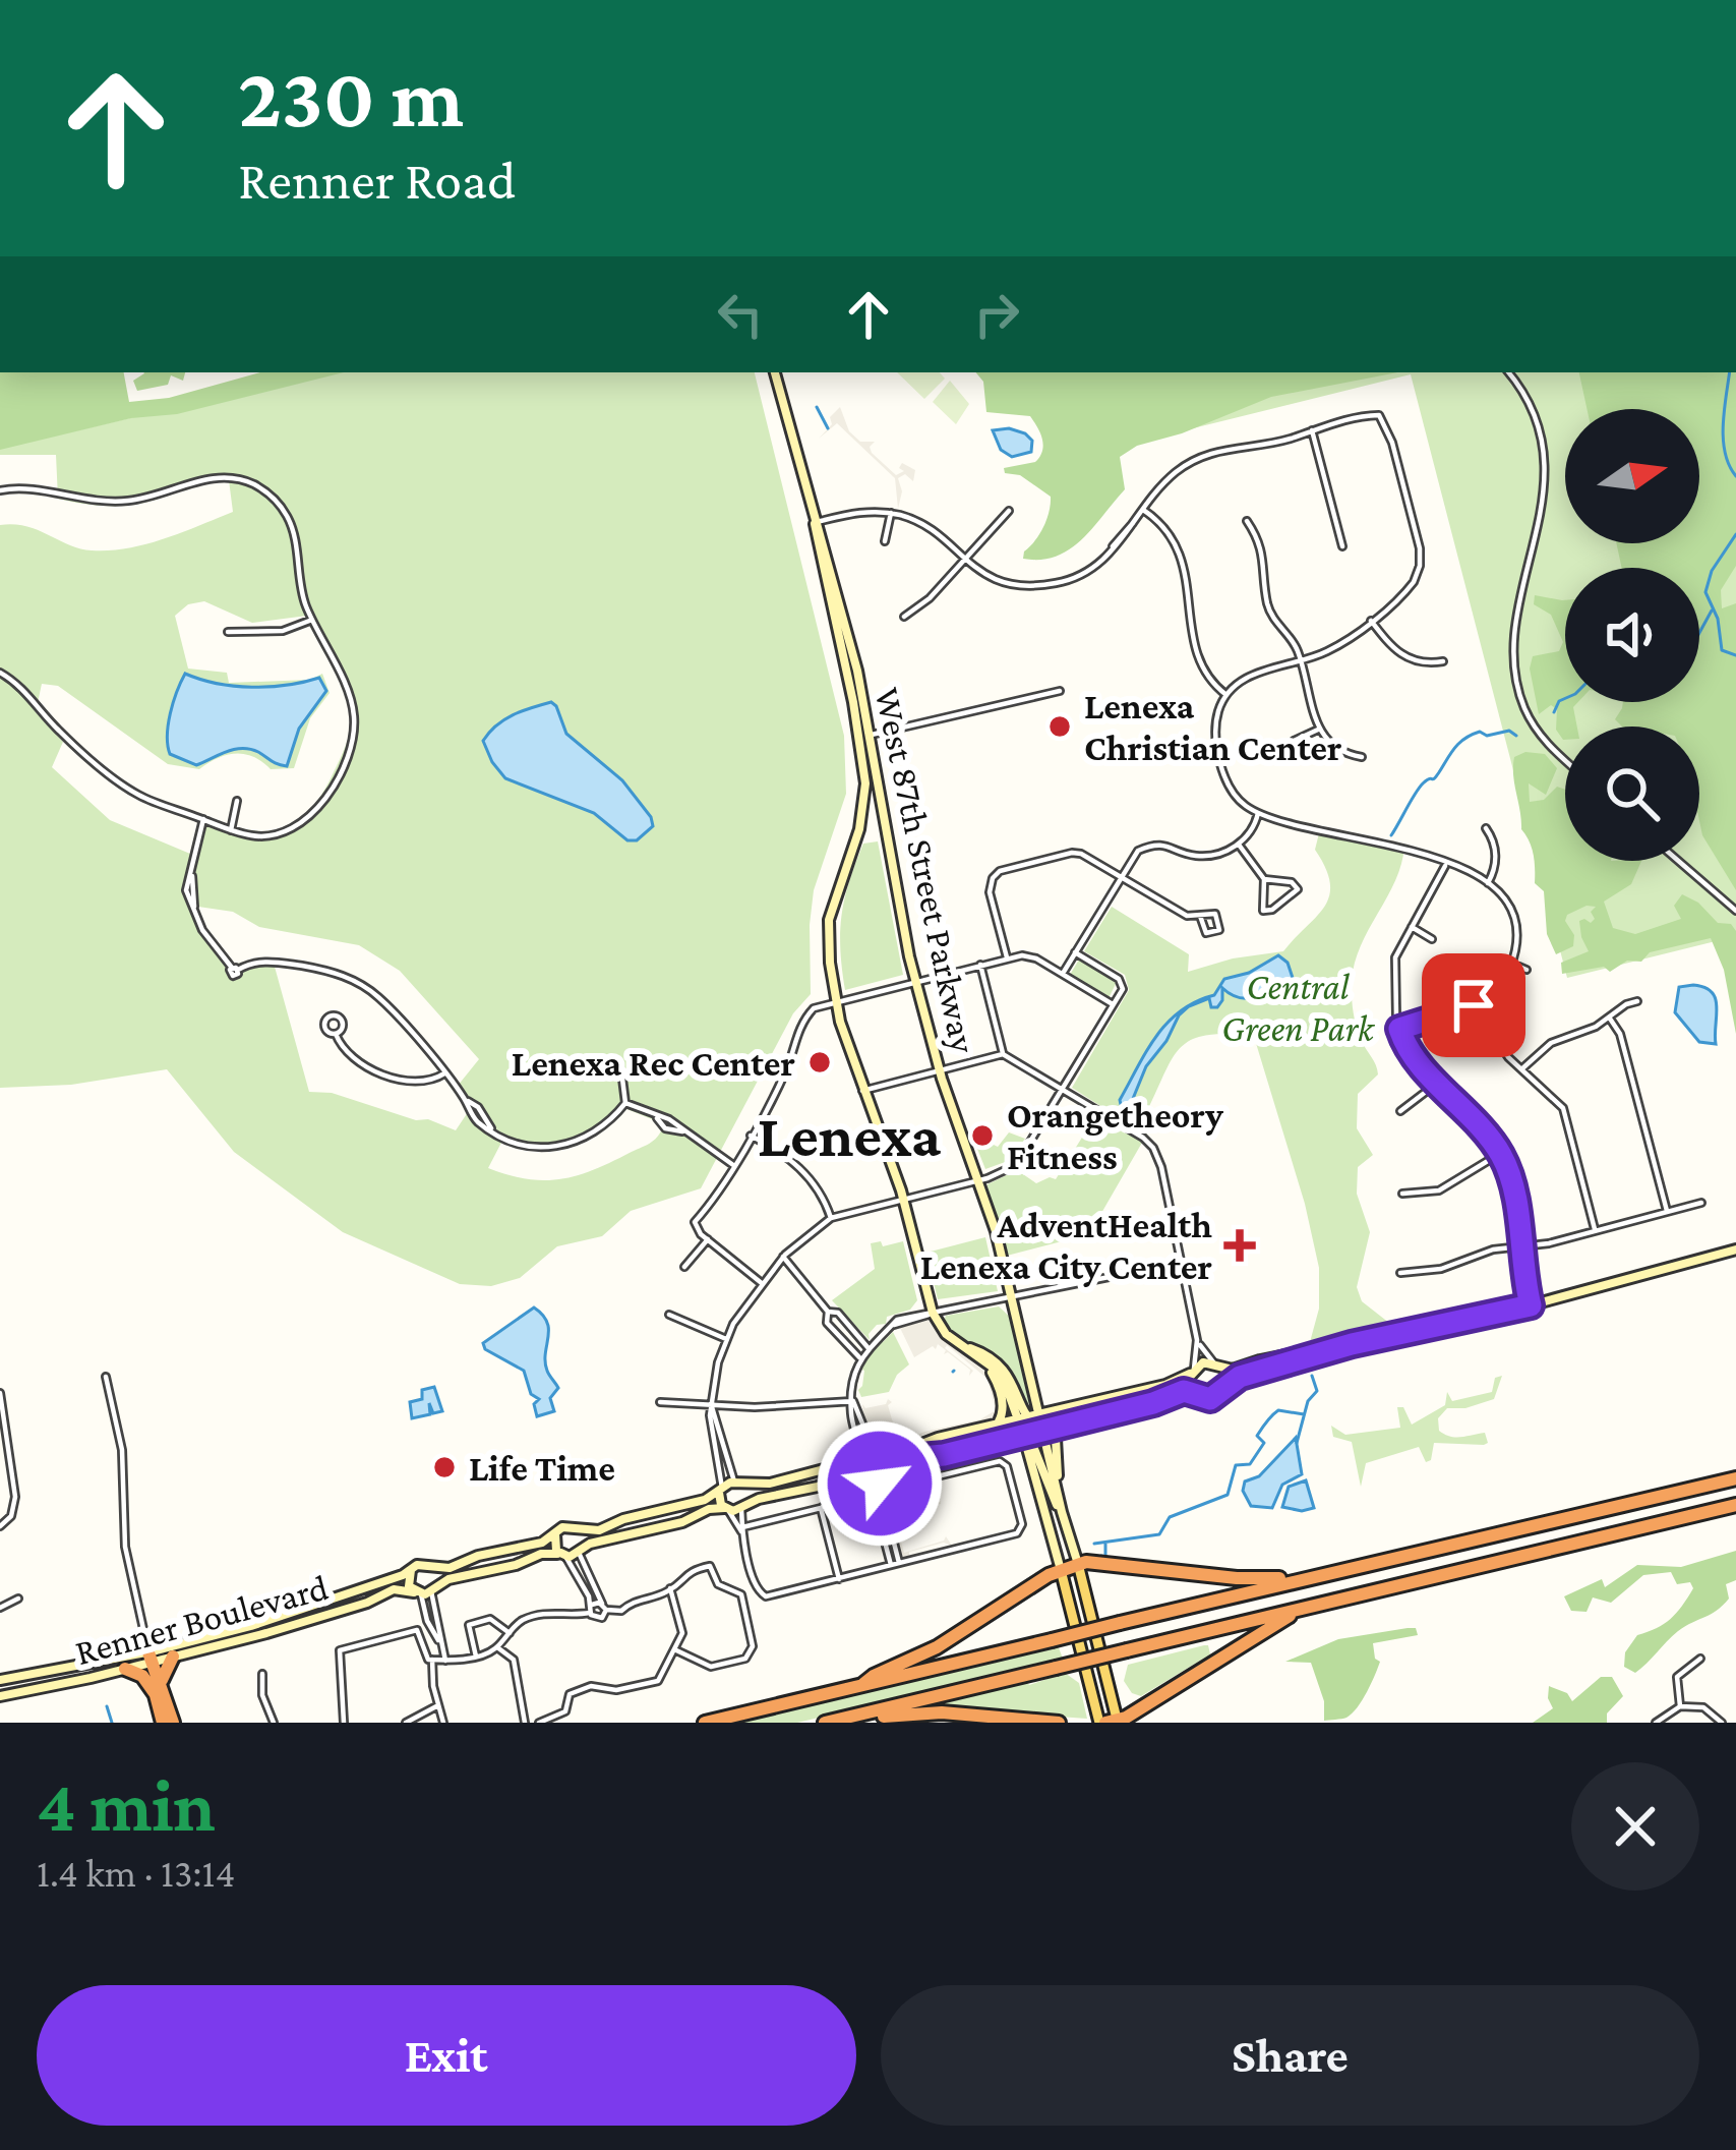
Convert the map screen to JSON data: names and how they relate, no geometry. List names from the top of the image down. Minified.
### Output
{"streets":{"main road":["West 87th Street Parkway","Renner Boulevard"]},"districts":["Lenexa"],"parks":["Central Green Park"],"places":{"other":["Lenexa Christian Center","Lenexa Rec Center","Orangetheory Fitness","Life Time"],"health":["AdventHealth Lenexa City Center"]},"north":"right","page":{"turn":["230 m","Renner Road"],"heading":["4 min","1.4 km · 13:14"],"buttons":["Exit","Share"]}}
